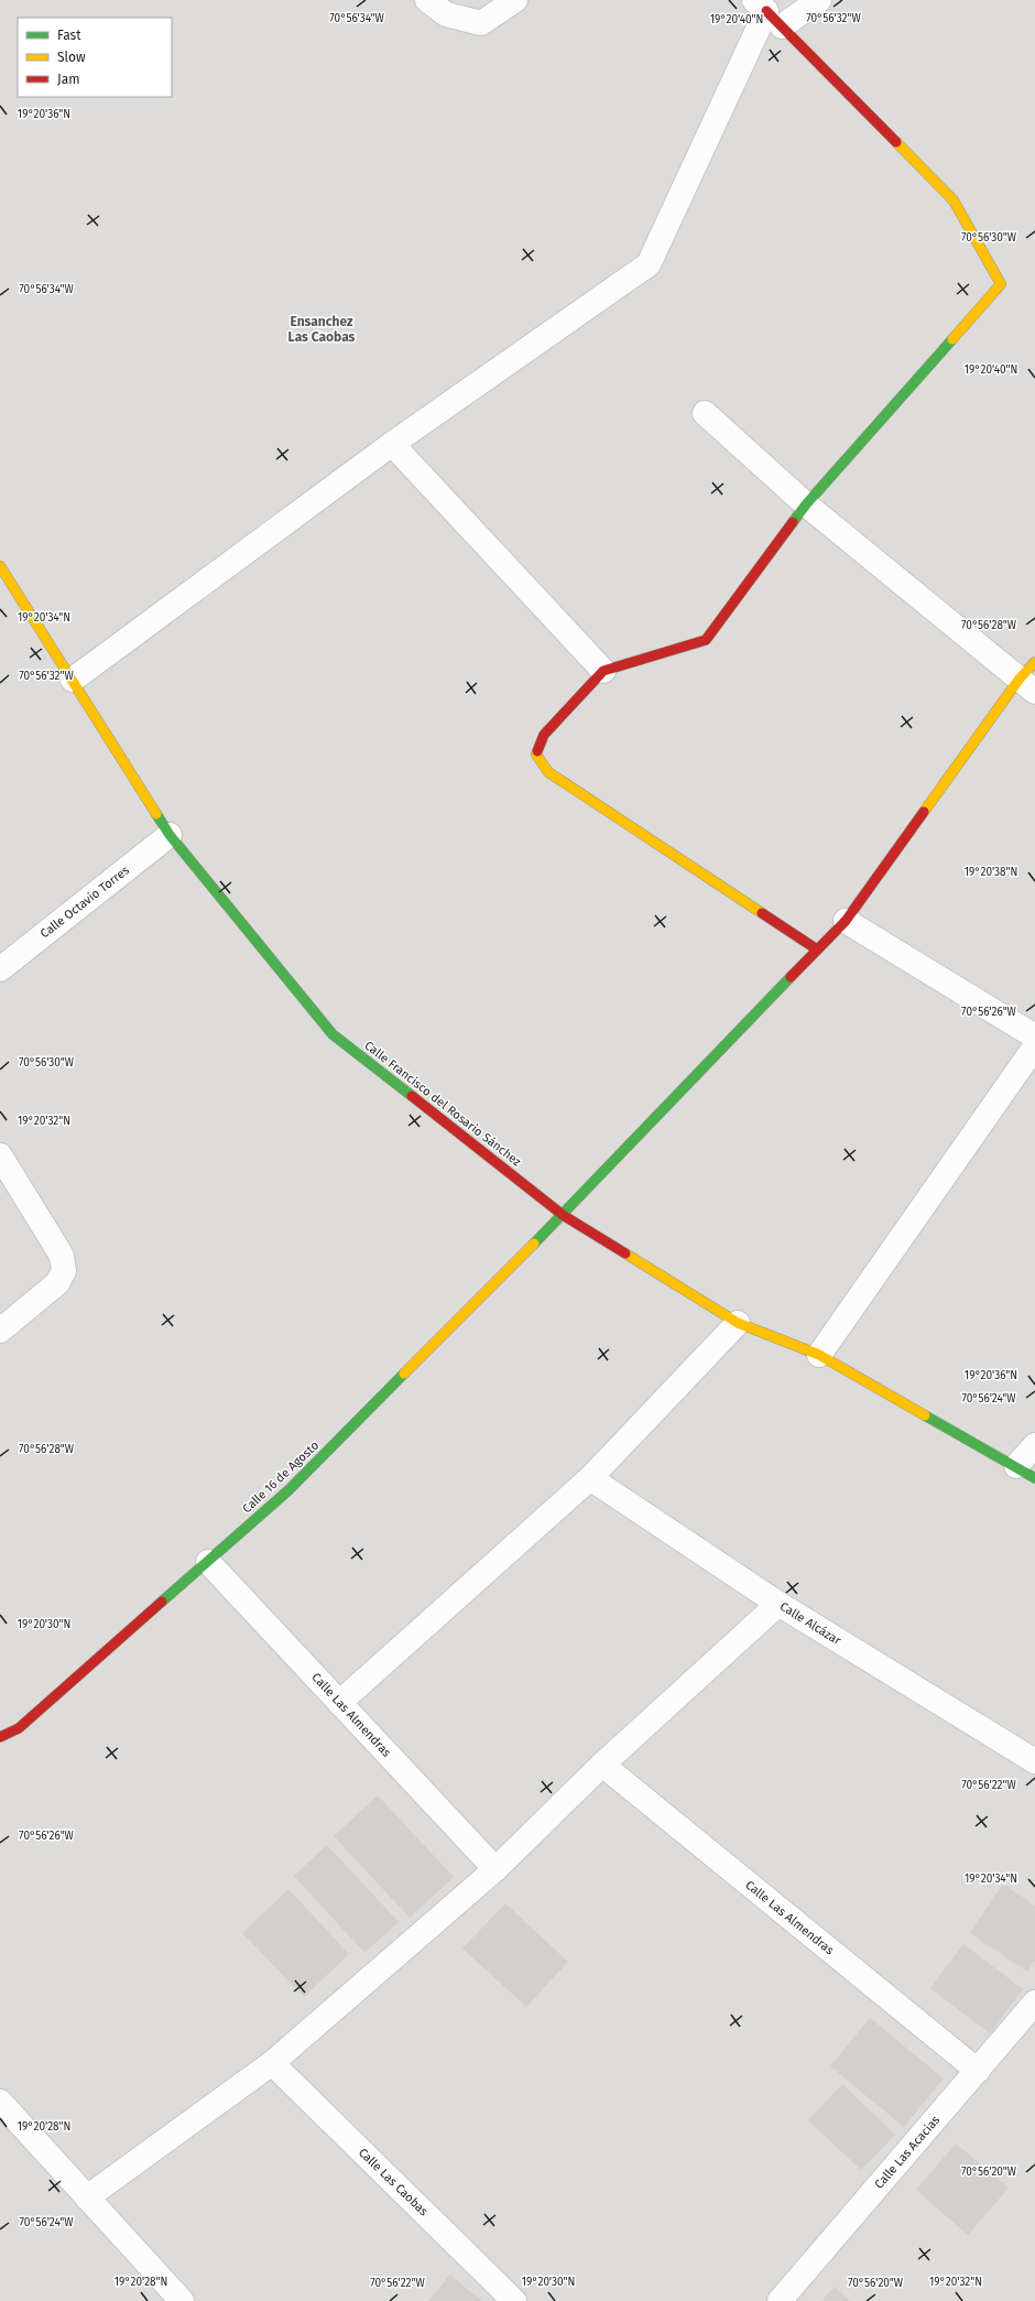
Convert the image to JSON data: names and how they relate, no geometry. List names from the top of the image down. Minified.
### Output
{"streets":{"street":["Calle Octavio Torres","Calle Francisco del Rosario Sánchez","Calle 16 de Agosto","Calle Alcázar","Calle Las Almendras","Calle Las Acacias","Calle Las Caobas"]},"crossings":[["Calle Octavio Torres","Calle Francisco del Rosario Sánchez"],["Calle Francisco del Rosario Sánchez","Calle 16 de Agosto"],["Calle 16 de Agosto","Calle Las Almendras"],["Calle Las Almendras","Calle Las Acacias"]],"districts":["Ensanchez Las Caobas"],"legend":["Fast","Slow","Jam"],"coordinates":["70°56'34\"W","70°56'32\"W","19°20'40\"N","19°20'36\"N","70°56'30\"W","19°20'34\"N","70°56'28\"W","19°20'38\"N","70°56'26\"W","19°20'32\"N","70°56'24\"W","19°20'30\"N","70°56'22\"W","19°20'28\"N","70°56'20\"W"]}
